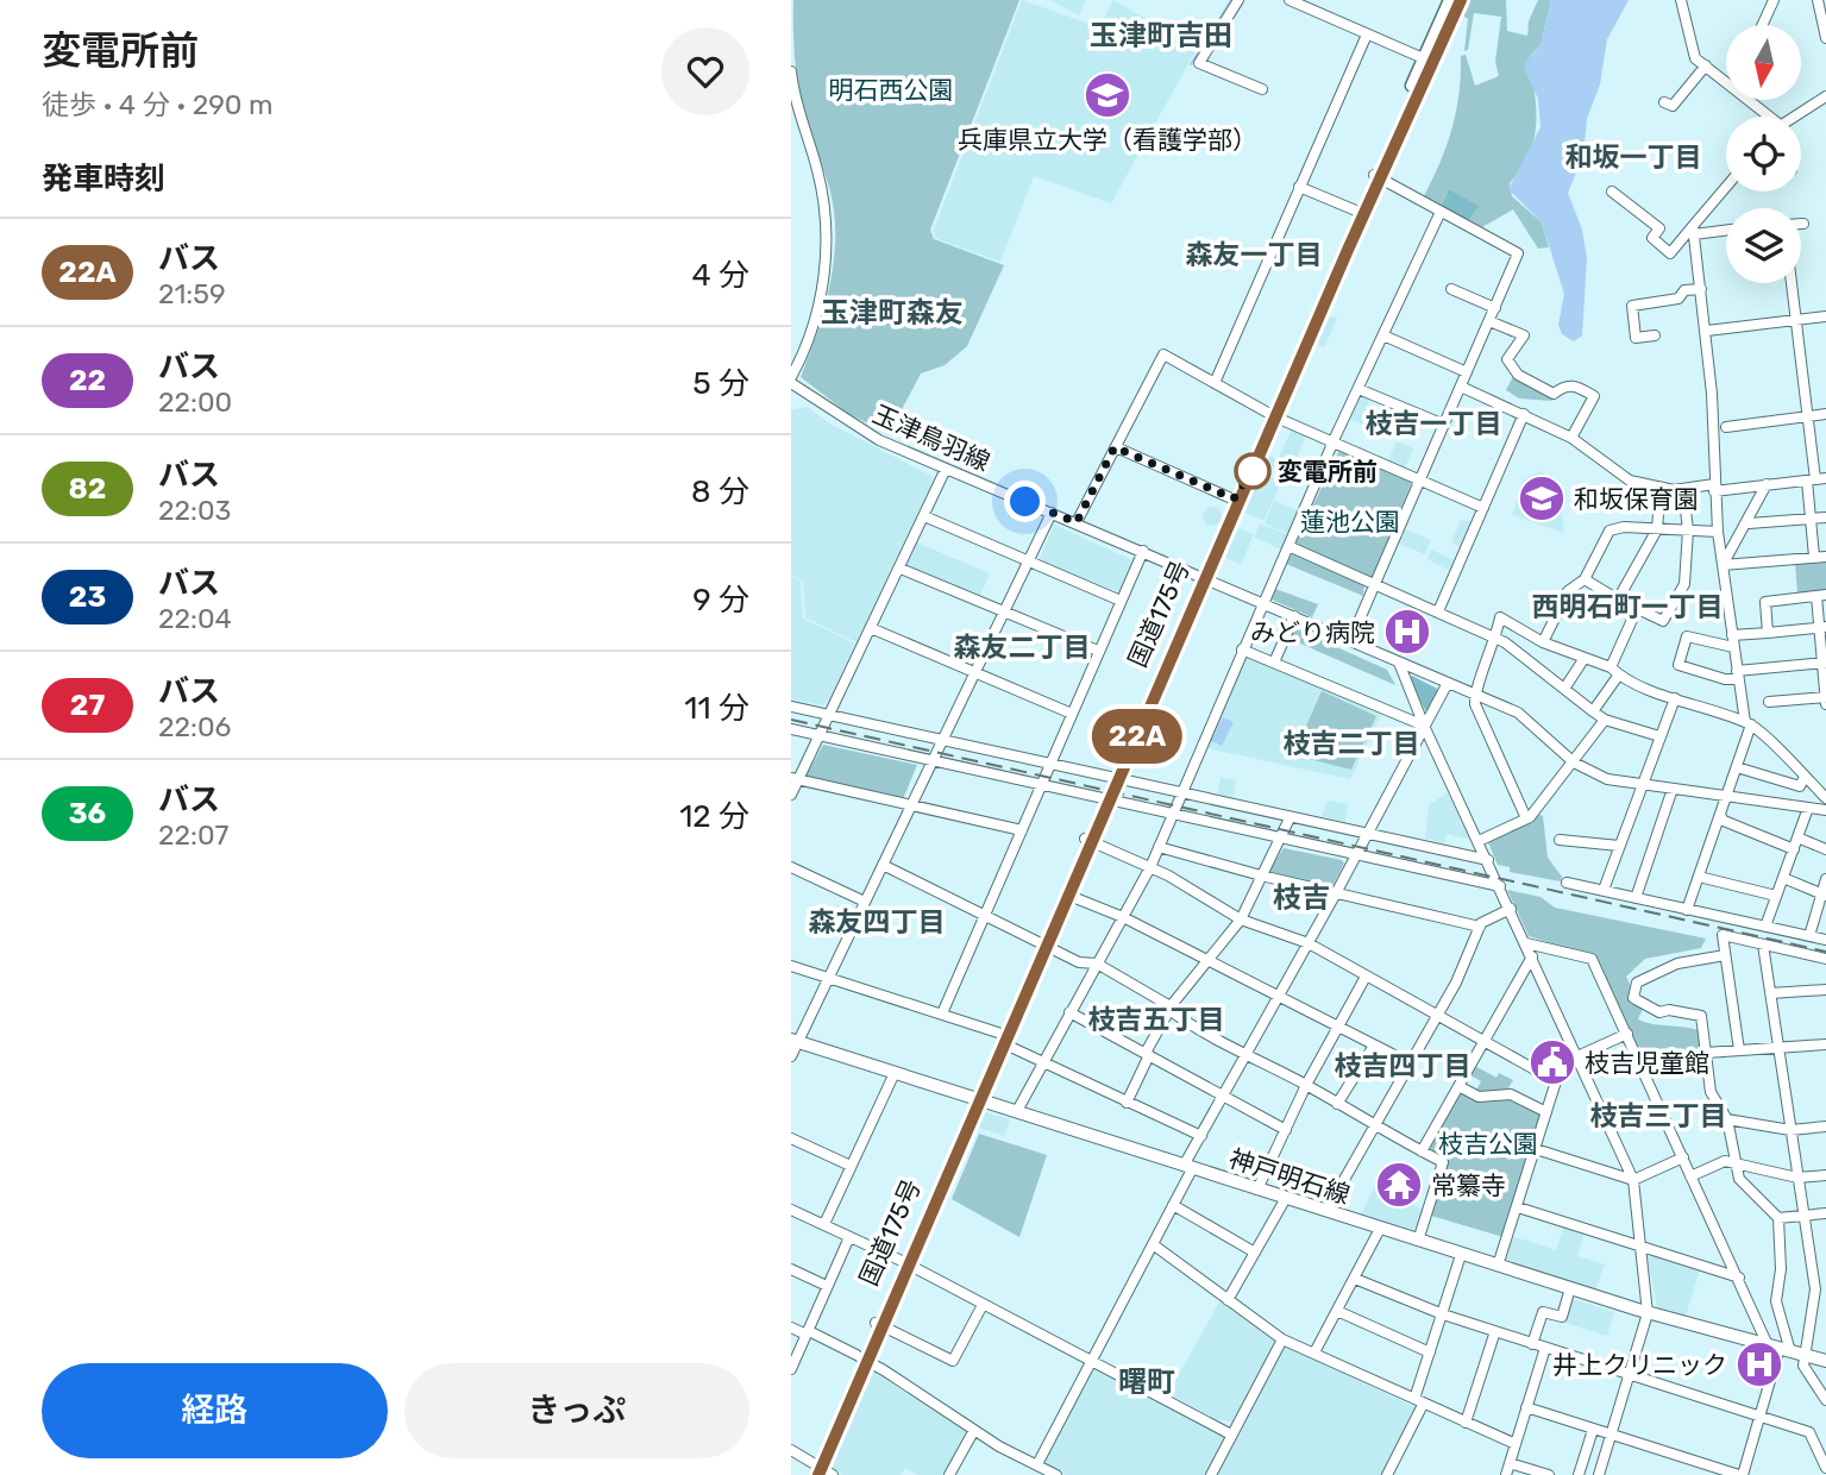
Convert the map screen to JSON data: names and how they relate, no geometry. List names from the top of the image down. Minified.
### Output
{"streets":{"highway":["国道175号"],"main road":["神戸明石線"],"street":["玉津鳥羽線"]},"crossings":[["玉津鳥羽線","国道175号"],["国道175号","神戸明石線"]],"districts":["玉津町吉田","和坂一丁目","森友一丁目","玉津町森友","枝吉一丁目","西明石町一丁目","森友二丁目","枝吉二丁目","枝吉","森友四丁目","枝吉五丁目","枝吉四丁目","枝吉三丁目","曙町"],"parks":["明石西公園","蓮池公園","枝吉公園"],"places":{"school or university":["兵庫県立大学（看護学部）","和坂保育園"],"other":["変電所前"],"hospital":["みどり病院","井上クリニック"],"public building":["枝吉児童館"],"temple":["常纂寺"]},"lines":["bus line 22A"],"north":"bottom","page":{"heading":[["変電所前","徒歩 · 4 分 · 290 m"],"発車時刻"],"on_map":"22A","list":[{"mark":"22A","name":"バス","note":"21:59","value":"4 分"},{"mark":"22","name":"バス","note":"22:00","value":"5 分"},{"mark":"82","name":"バス","note":"22:03","value":"8 分"},{"mark":"23","name":"バス","note":"22:04","value":"9 分"},{"mark":"27","name":"バス","note":"22:06","value":"11 分"},{"mark":"36","name":"バス","note":"22:07","value":"12 分"}],"buttons":["経路","きっぷ"]}}
